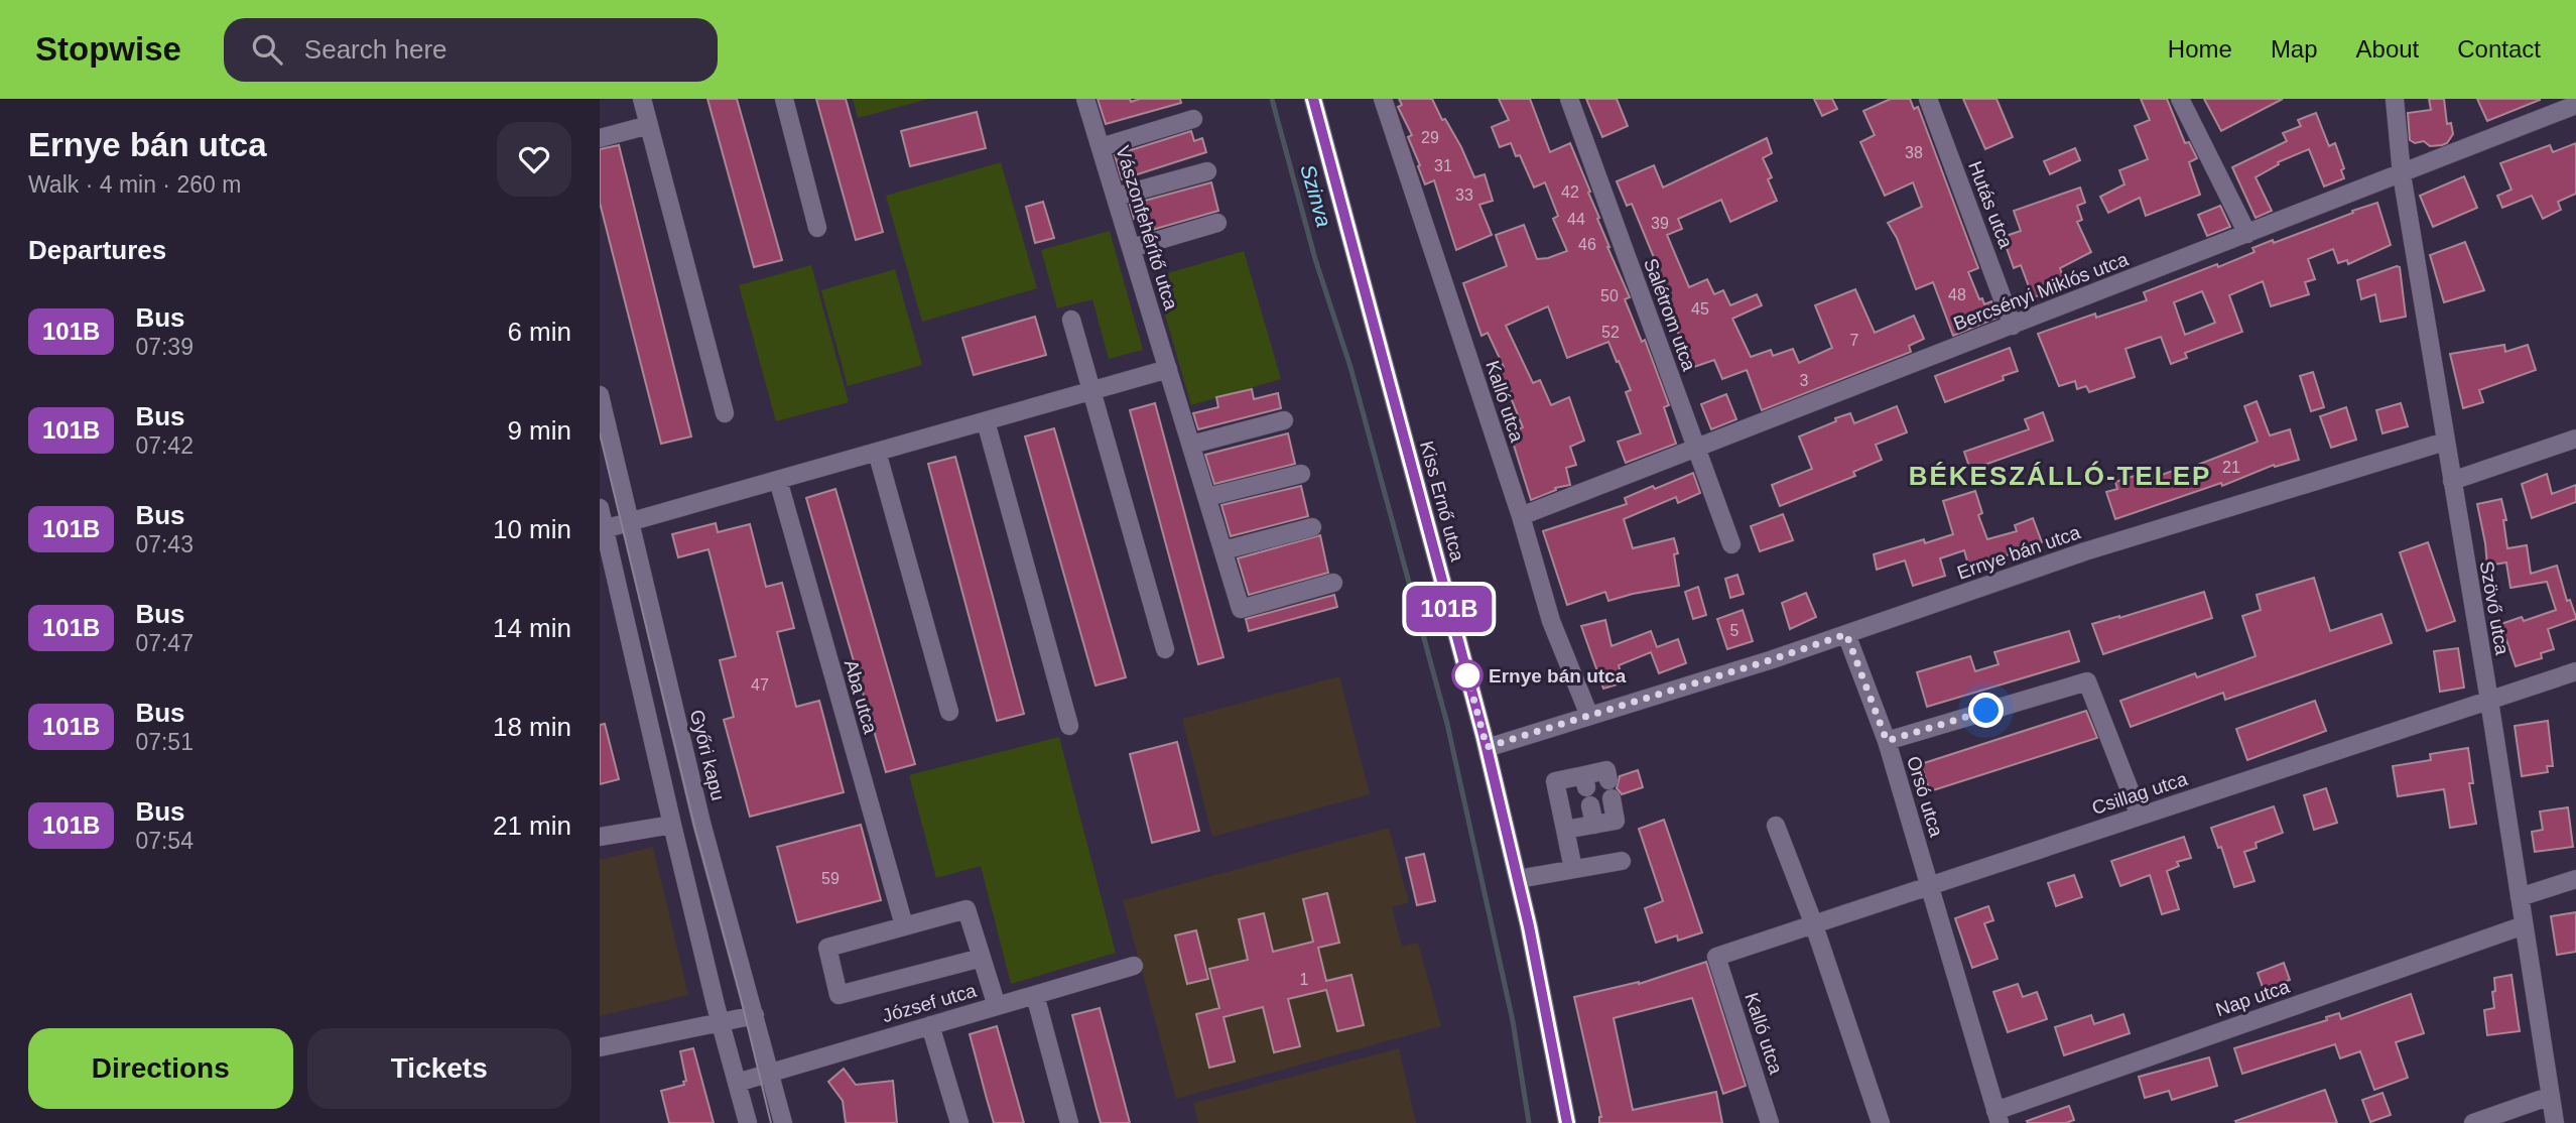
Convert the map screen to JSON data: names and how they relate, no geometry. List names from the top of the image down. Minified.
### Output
{"streets":{"street":["Hutás utca","Vászonfehérítő utca","Bercsényi Miklós utca","Salétrom utca","Kalló utca","Kiss Ernő utca","Ernye bán utca","Szövő utca","Aba utca","Győri kapu","Csillag utca","Orsó utca","Nap utca","József utca"]},"crossings":[["Hutás utca","Bercsényi Miklós utca"],["Bercsényi Miklós utca","Salétrom utca"],["Bercsényi Miklós utca","Kalló utca"],["Bercsényi Miklós utca","Szövő utca"],["Kalló utca","Ernye bán utca"],["Kalló utca","Csillag utca"],["Kiss Ernő utca","Ernye bán utca"],["Ernye bán utca","Szövő utca"],["Szövő utca","Csillag utca"],["Szövő utca","Nap utca"],["Győri kapu","József utca"],["Csillag utca","Orsó utca"],["Orsó utca","Nap utca"]],"districts":["BÉKESZÁLLÓ-TELEP"],"water":["Szinva"],"places":["Ernye bán utca"],"lines":["bus line 101B"],"house_numbers":["29","38","31","42","33","44","39","46","48","50","45","52","7","3","21","5","47","59","1"],"page":{"header":"Stopwise","search":"Search here","nav":["Home","Map","About","Contact"],"heading":[["Ernye bán utca","Walk · 4 min · 260 m"],"Departures"],"on_map":"101B","list":[{"mark":"101B","name":"Bus","note":"07:39","value":"6 min"},{"mark":"101B","name":"Bus","note":"07:42","value":"9 min"},{"mark":"101B","name":"Bus","note":"07:43","value":"10 min"},{"mark":"101B","name":"Bus","note":"07:47","value":"14 min"},{"mark":"101B","name":"Bus","note":"07:51","value":"18 min"},{"mark":"101B","name":"Bus","note":"07:54","value":"21 min"}],"buttons":["Directions","Tickets"]}}
